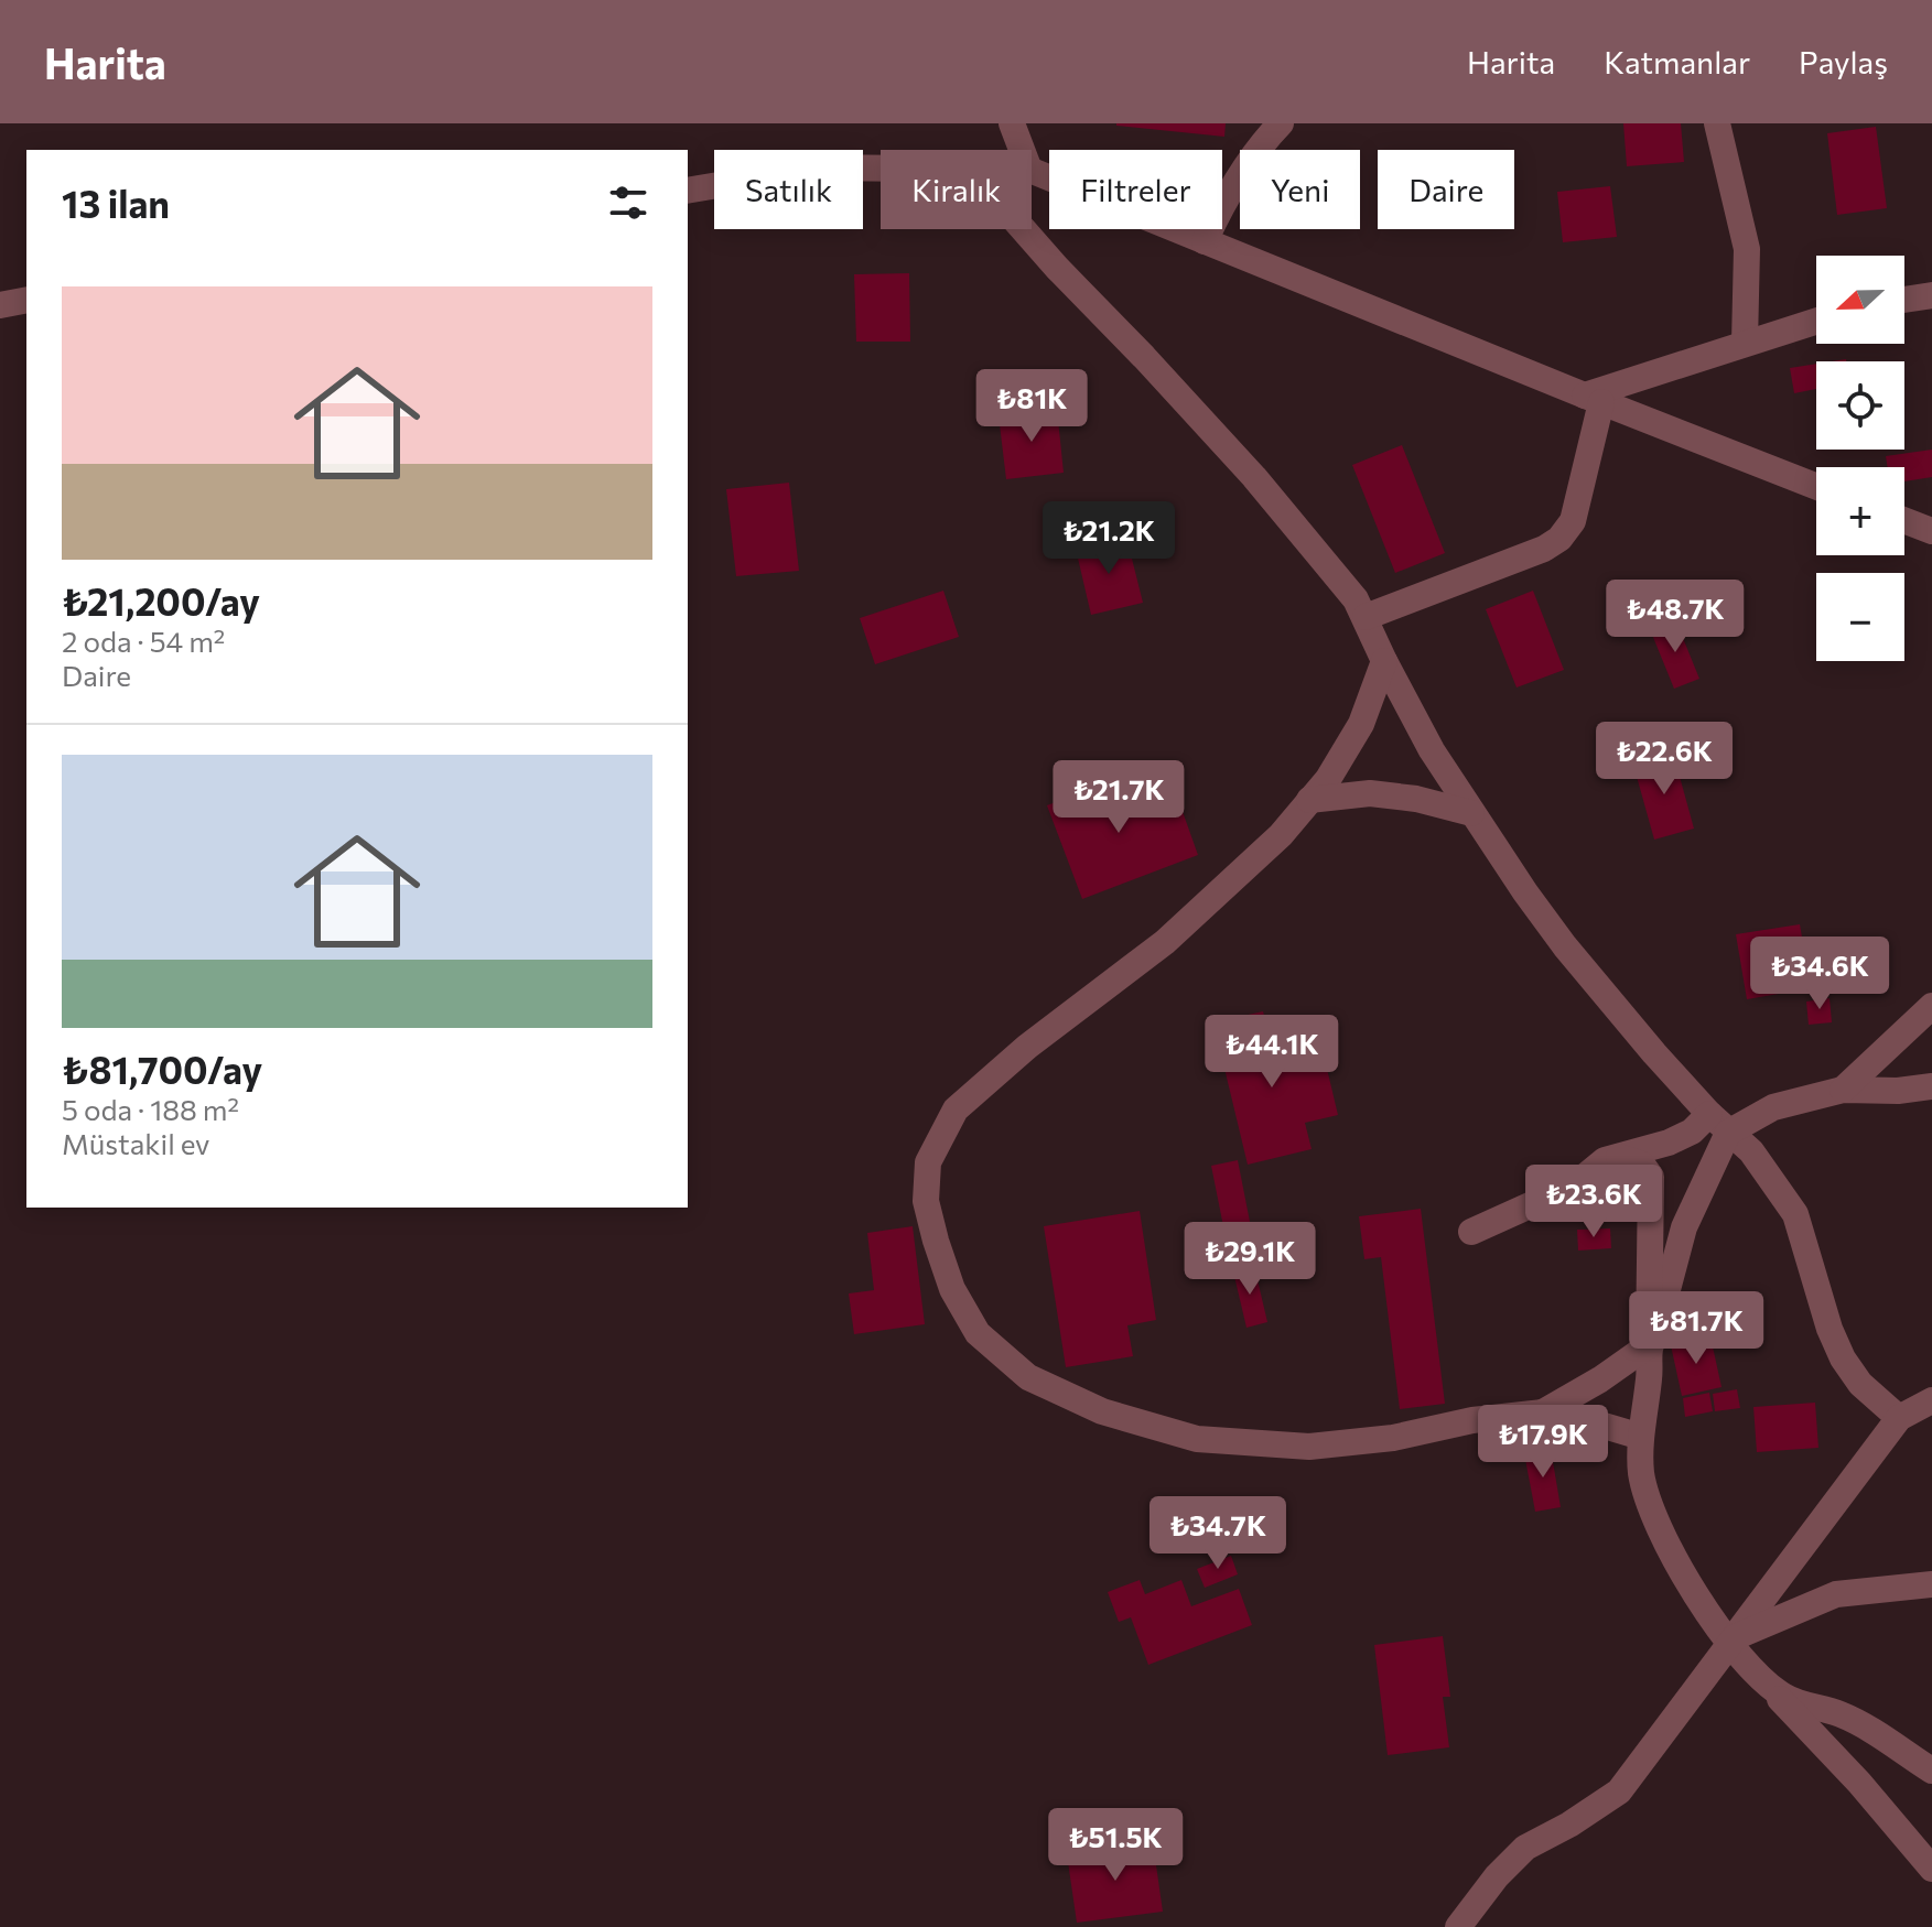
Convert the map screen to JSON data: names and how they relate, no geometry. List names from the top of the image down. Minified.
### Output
{"north":"left","page":{"header":"Harita","nav":["Harita","Katmanlar","Paylaş"],"chip":["Satılık","Kiralık","Filtreler","Yeni","Daire"],"heading":"13 ilan","map_buttons":["+","−"],"list":[{"name":"₺21,200/ay","note":"2 oda · 54 m² · Daire"},{"name":"₺81,700/ay","note":"5 oda · 188 m² · Müstakil ev"}],"price":["₺81K","₺21.2K","₺48.7K","₺22.6K","₺21.7K","₺34.6K","₺44.1K","₺23.6K","₺29.1K","₺81.7K","₺17.9K","₺34.7K","₺51.5K"]}}
